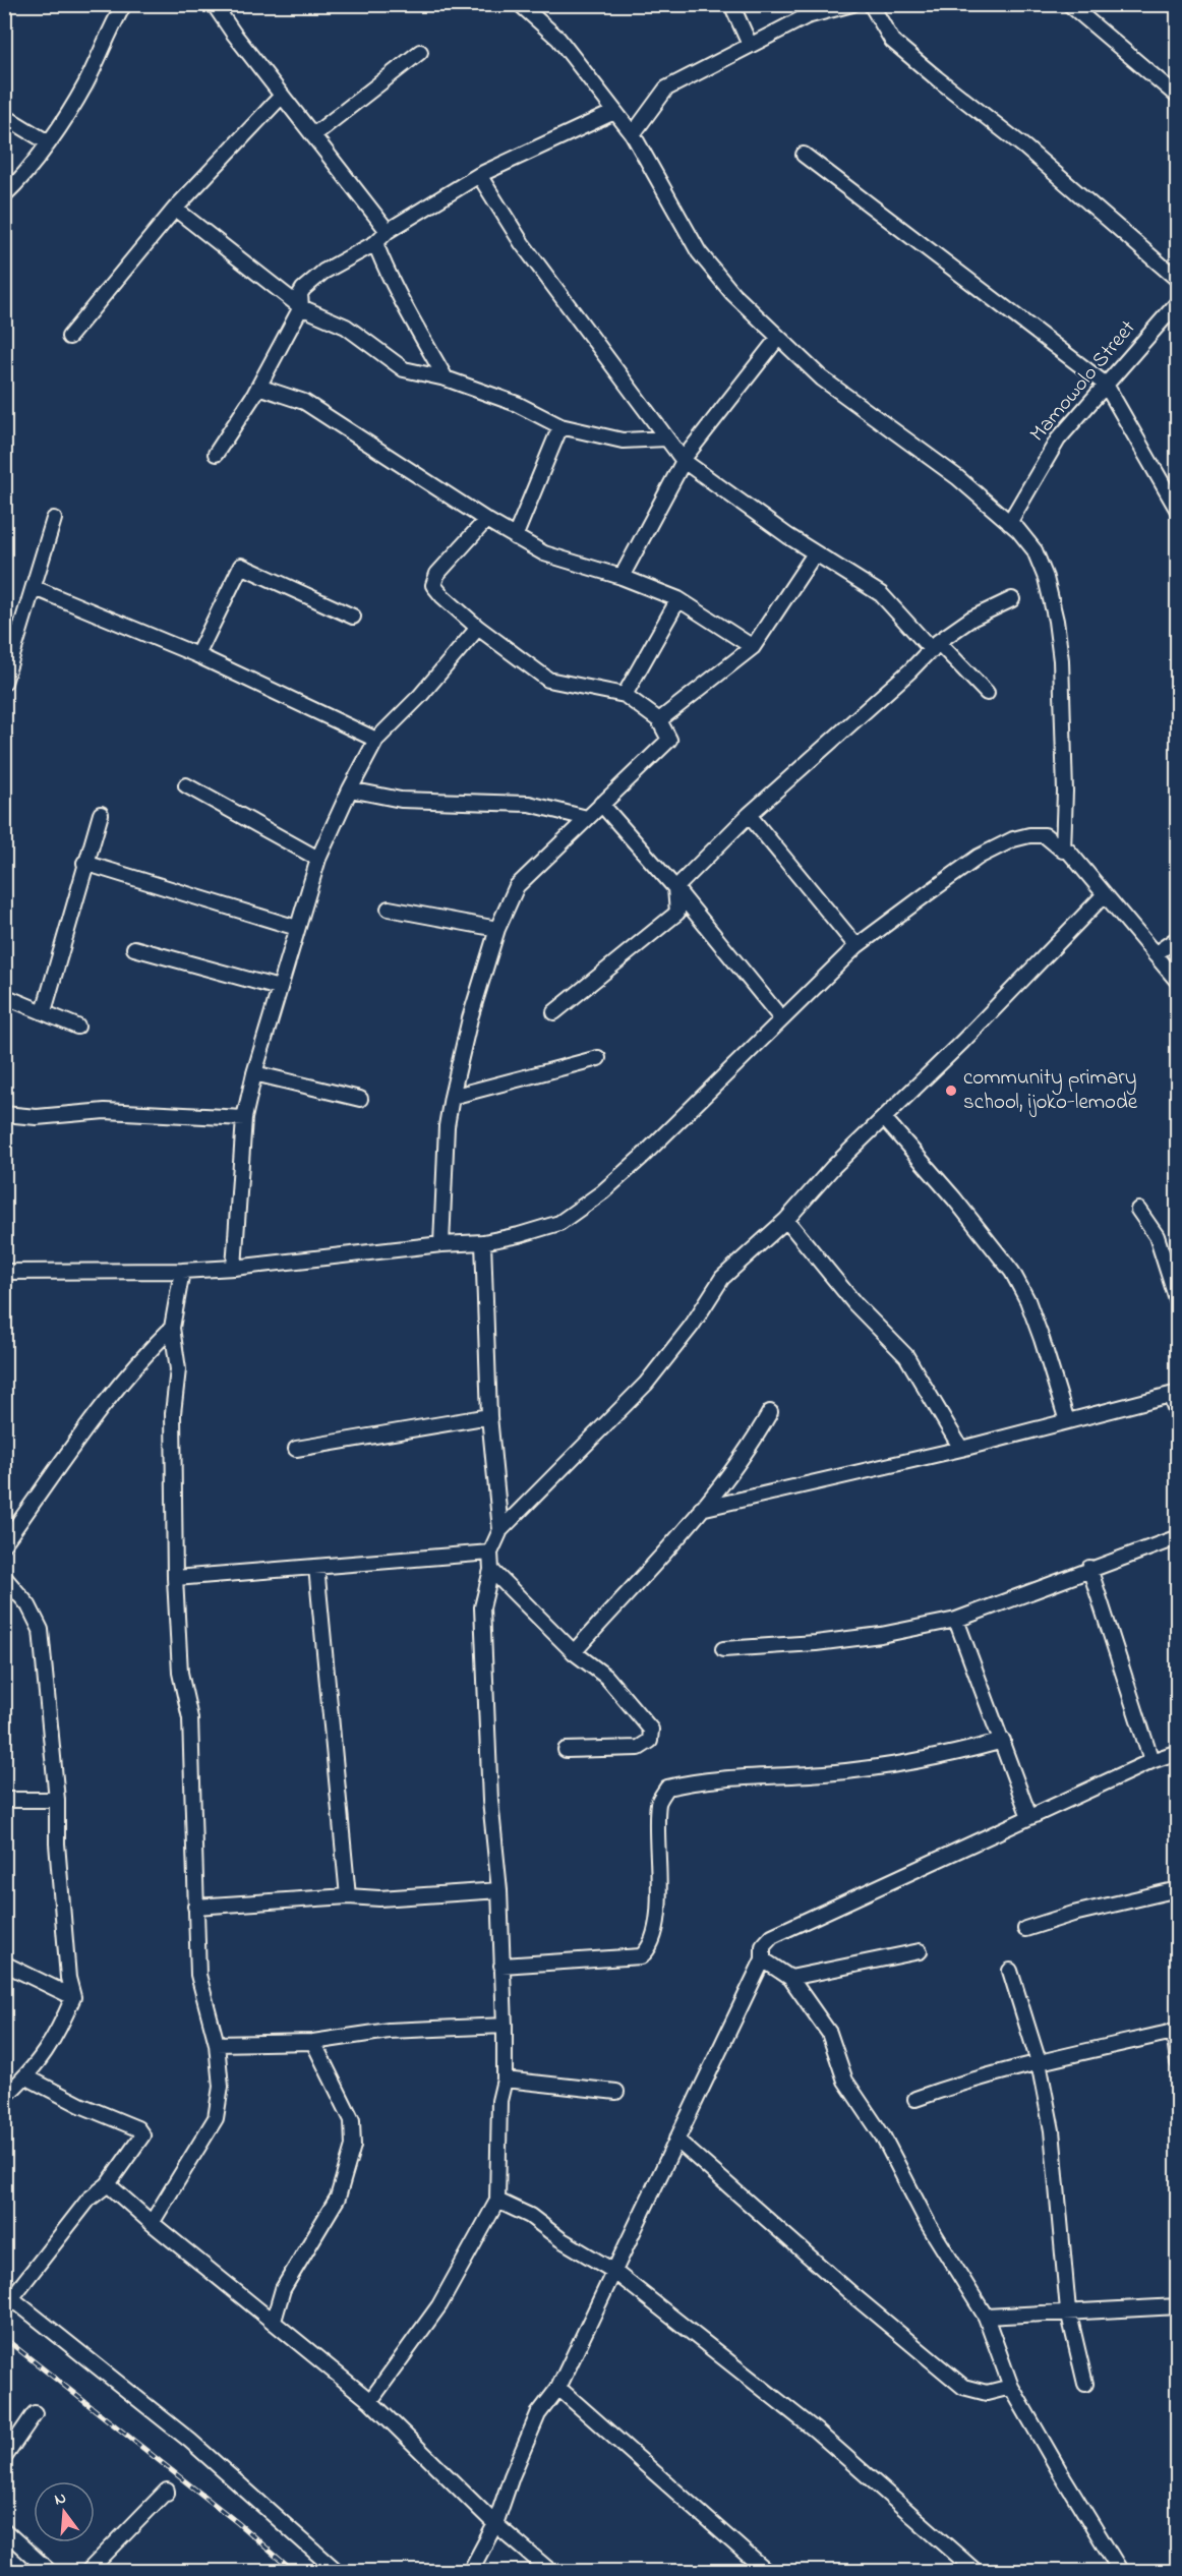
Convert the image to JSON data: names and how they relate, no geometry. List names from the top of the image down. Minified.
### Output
{"streets":{"street":["Mamowolo Street"]},"places":["community primary school, ijoko-lemode"],"north":"top"}
